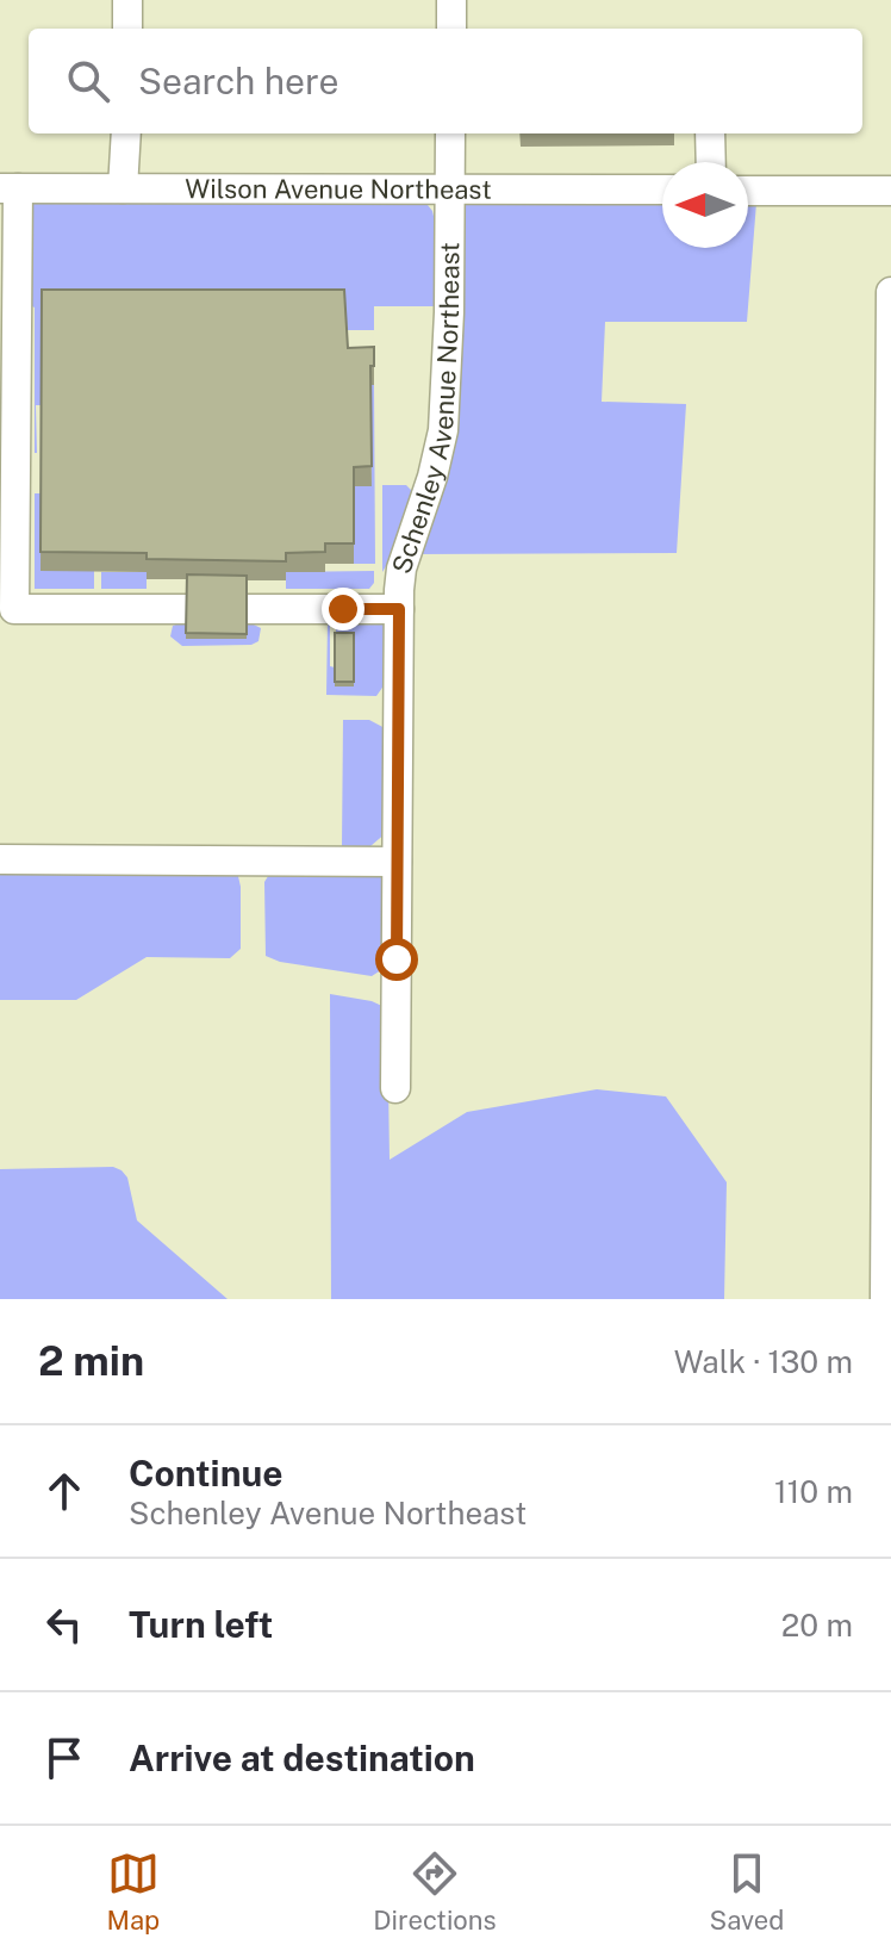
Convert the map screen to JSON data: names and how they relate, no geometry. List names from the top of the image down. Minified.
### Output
{"streets":{"street":["Wilson Avenue Northeast","Schenley Avenue Northeast"]},"crossings":[["Wilson Avenue Northeast","Schenley Avenue Northeast"]],"north":"left","page":{"search":"Search here","heading":["2 min","Walk · 130 m"],"list":[["Continue","Schenley Avenue Northeast","110 m"],["Turn left","20 m"],"Arrive at destination"],"nav":["Map","Directions","Saved"]}}
